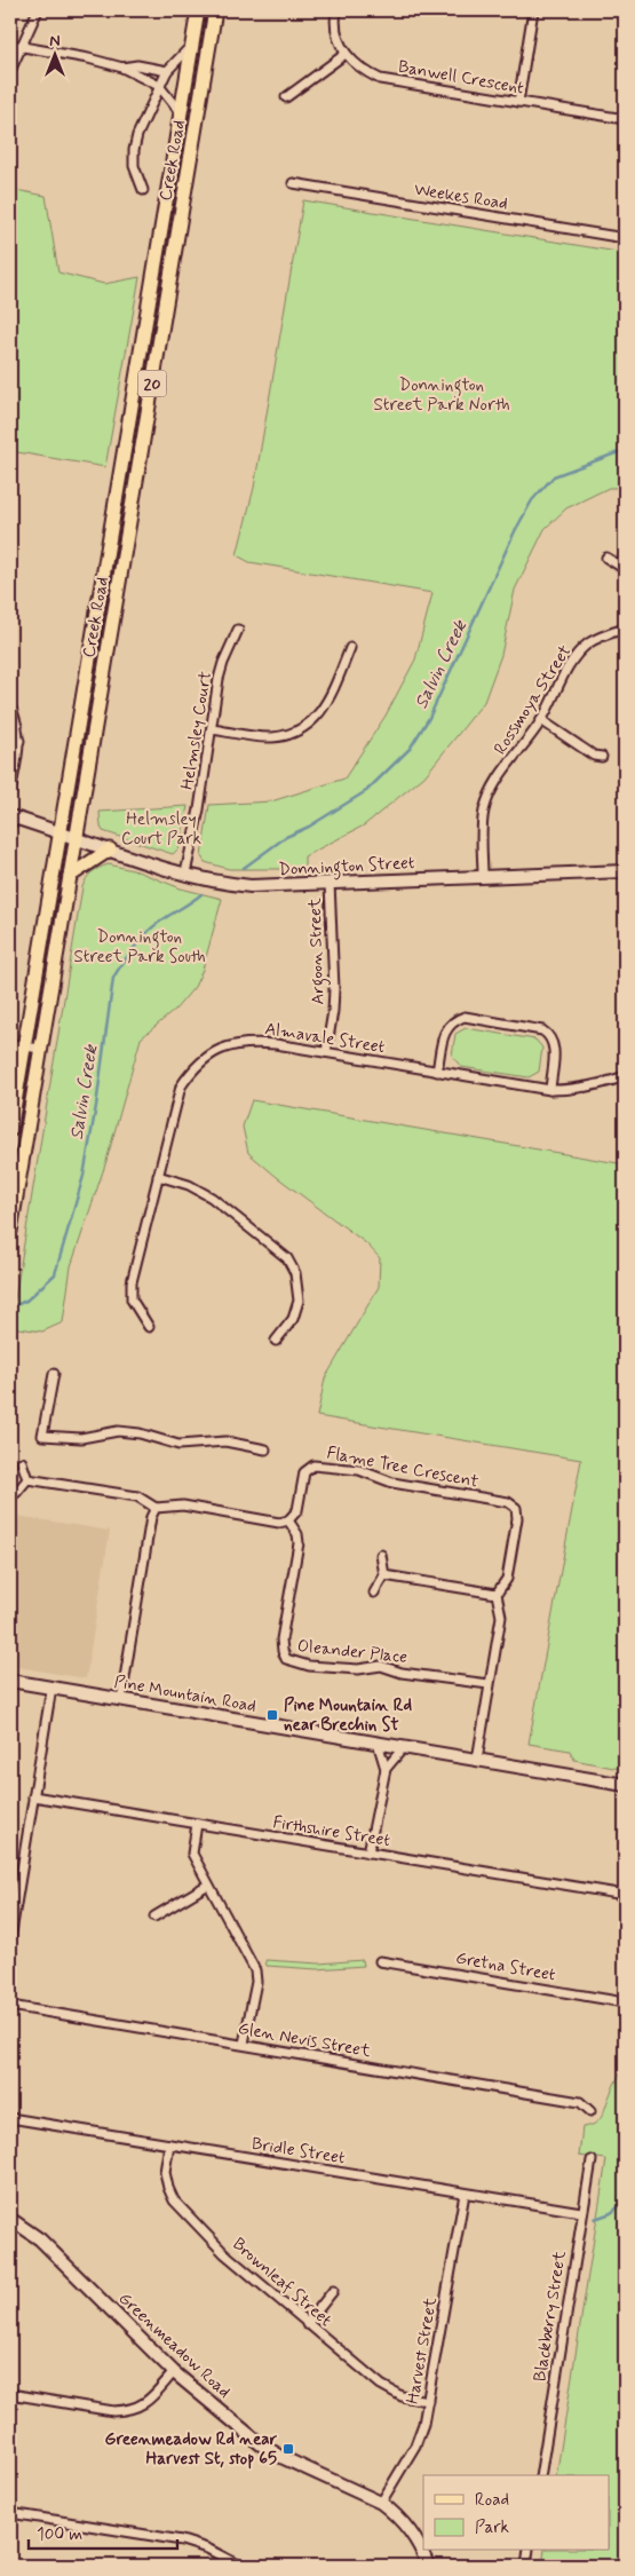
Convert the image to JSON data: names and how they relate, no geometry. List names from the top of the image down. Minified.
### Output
{"streets":{"main road":["Creek Road","20"],"street":["Banwell Crescent","Weekes Road","Rossmoya Street","Helmsley Court","Donnington Street","Argoon Street","Almavale Street","Flame Tree Crescent","Oleander Place","Pine Mountain Road","Firthshire Street","Gretna Street","Glen Nevis Street","Bridle Street","Brownleaf Street","Blackberry Street","Greenmeadow Road","Harvest Street"]},"crossings":[["Creek Road","Donnington Street"],["Rossmoya Street","Donnington Street"],["Helmsley Court","Donnington Street"],["Donnington Street","Argoon Street"],["Argoon Street","Almavale Street"],["Flame Tree Crescent","Oleander Place"],["Bridle Street","Brownleaf Street"],["Bridle Street","Blackberry Street"],["Bridle Street","Harvest Street"],["Brownleaf Street","Harvest Street"],["Greenmeadow Road","Harvest Street"]],"water":["Salvin Creek"],"parks":["Donnington Street Park North","Helmsley Court Park","Donnington Street Park South"],"places":{"transit":["Pine Mountain Rd near Brechin St","Greenmeadow Rd near Harvest St, stop 65"]},"legend":["Road","Park"],"scale_bar":"100 m","north":"top"}
